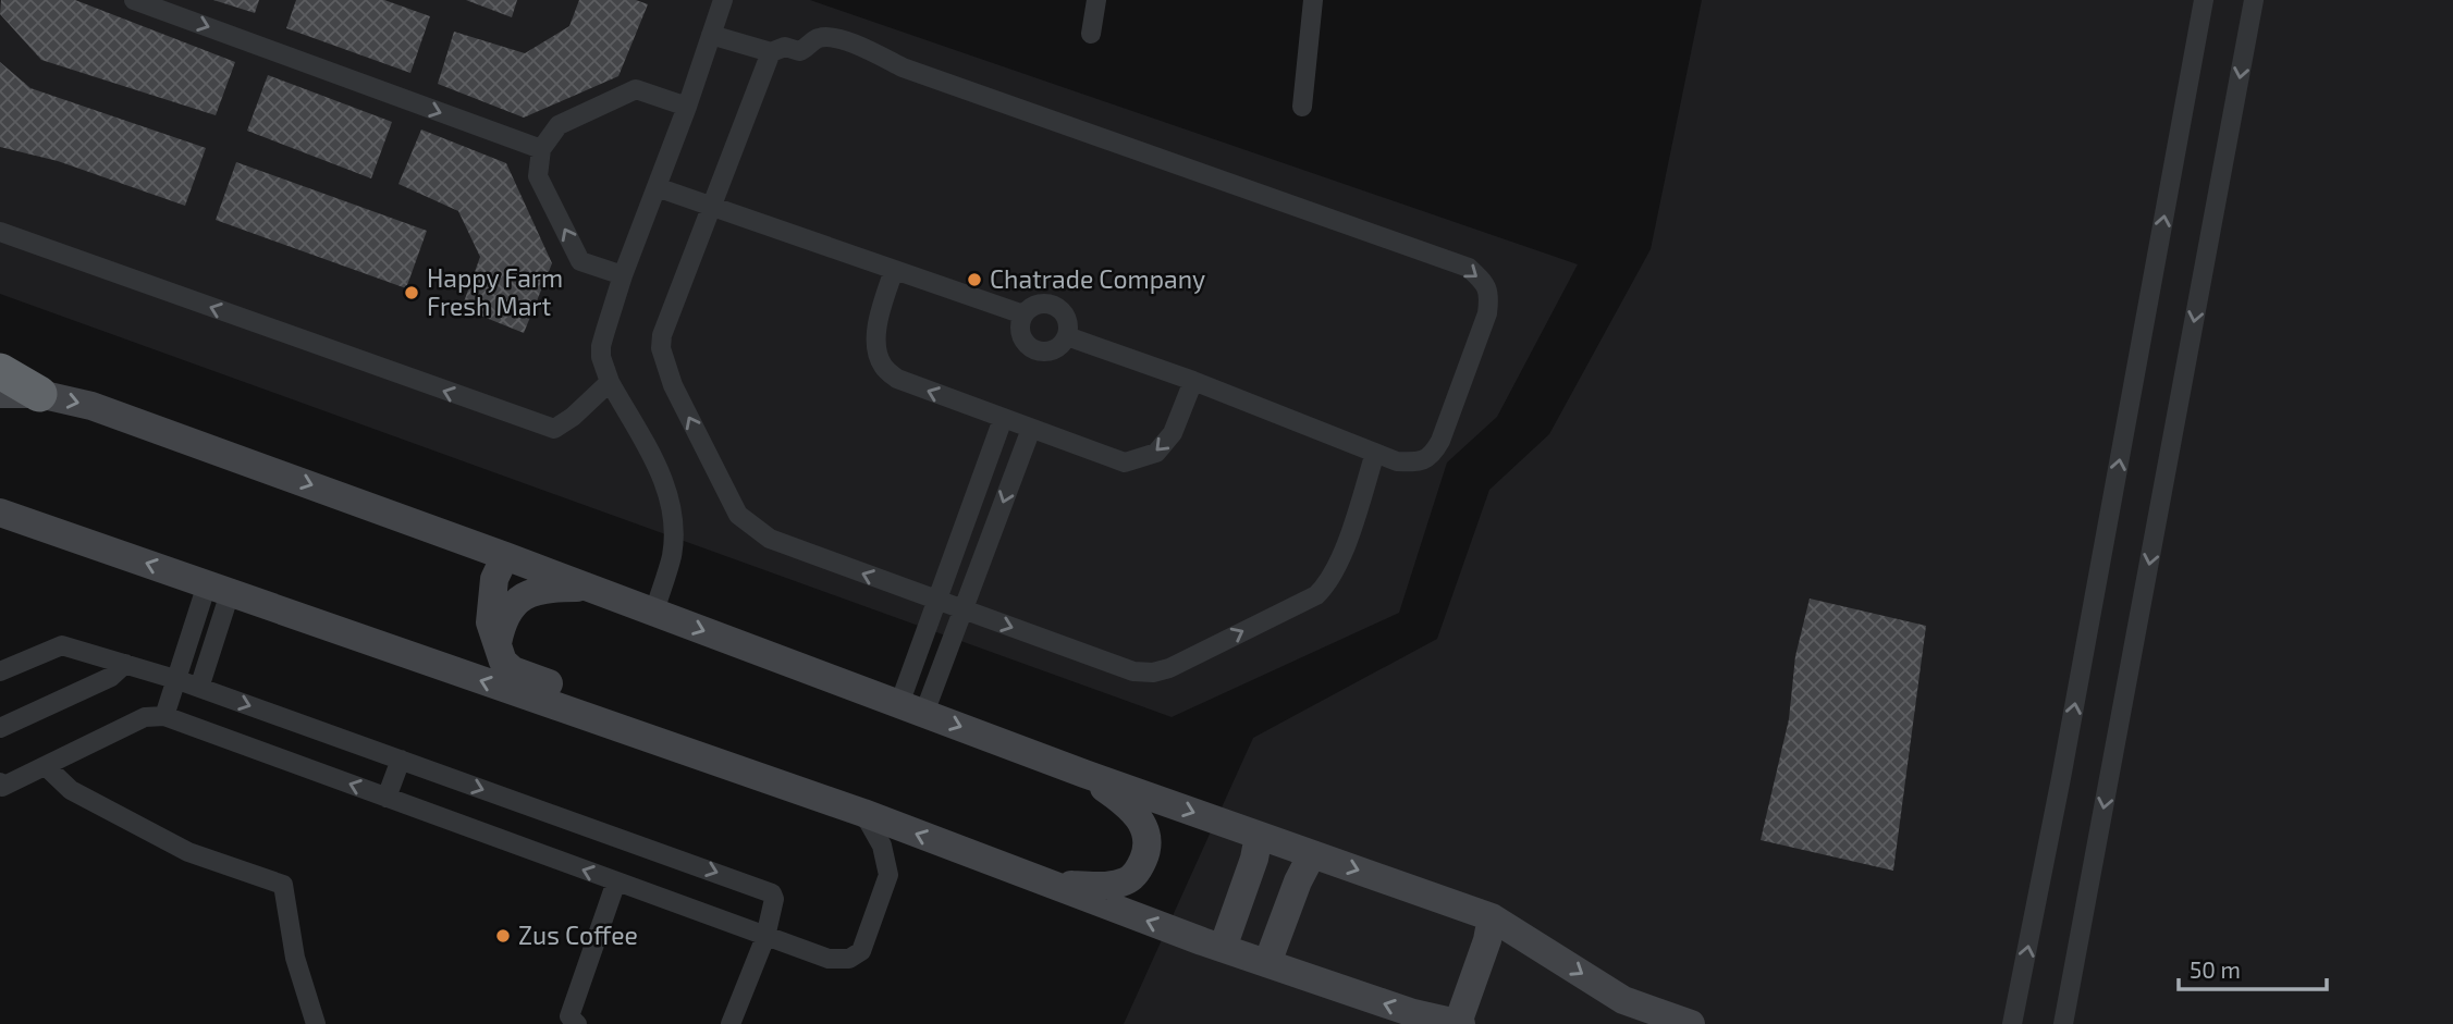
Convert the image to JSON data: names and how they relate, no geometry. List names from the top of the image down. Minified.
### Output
{"places":["Chatrade Company","Happy Farm Fresh Mart","Zus Coffee"],"scale_bar":"50 m"}
